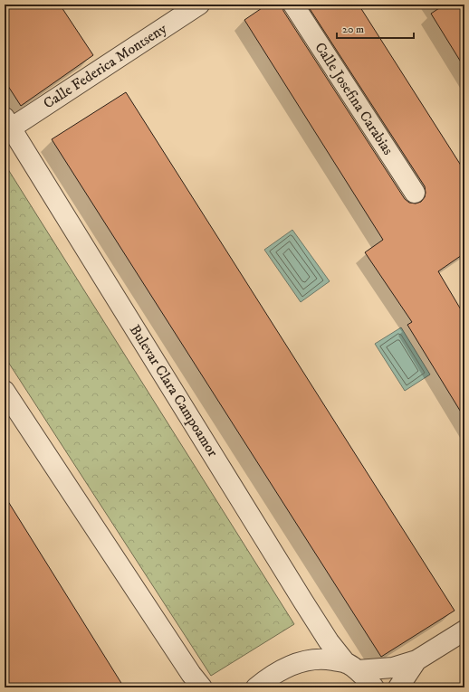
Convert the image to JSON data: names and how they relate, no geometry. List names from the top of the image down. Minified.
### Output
{"streets":{"street":["Calle Federica Montseny","Calle Josefina Carabias","Bulevar Clara Campoamor"]},"crossings":[["Calle Federica Montseny","Bulevar Clara Campoamor"]],"scale_bar":"20 m"}
